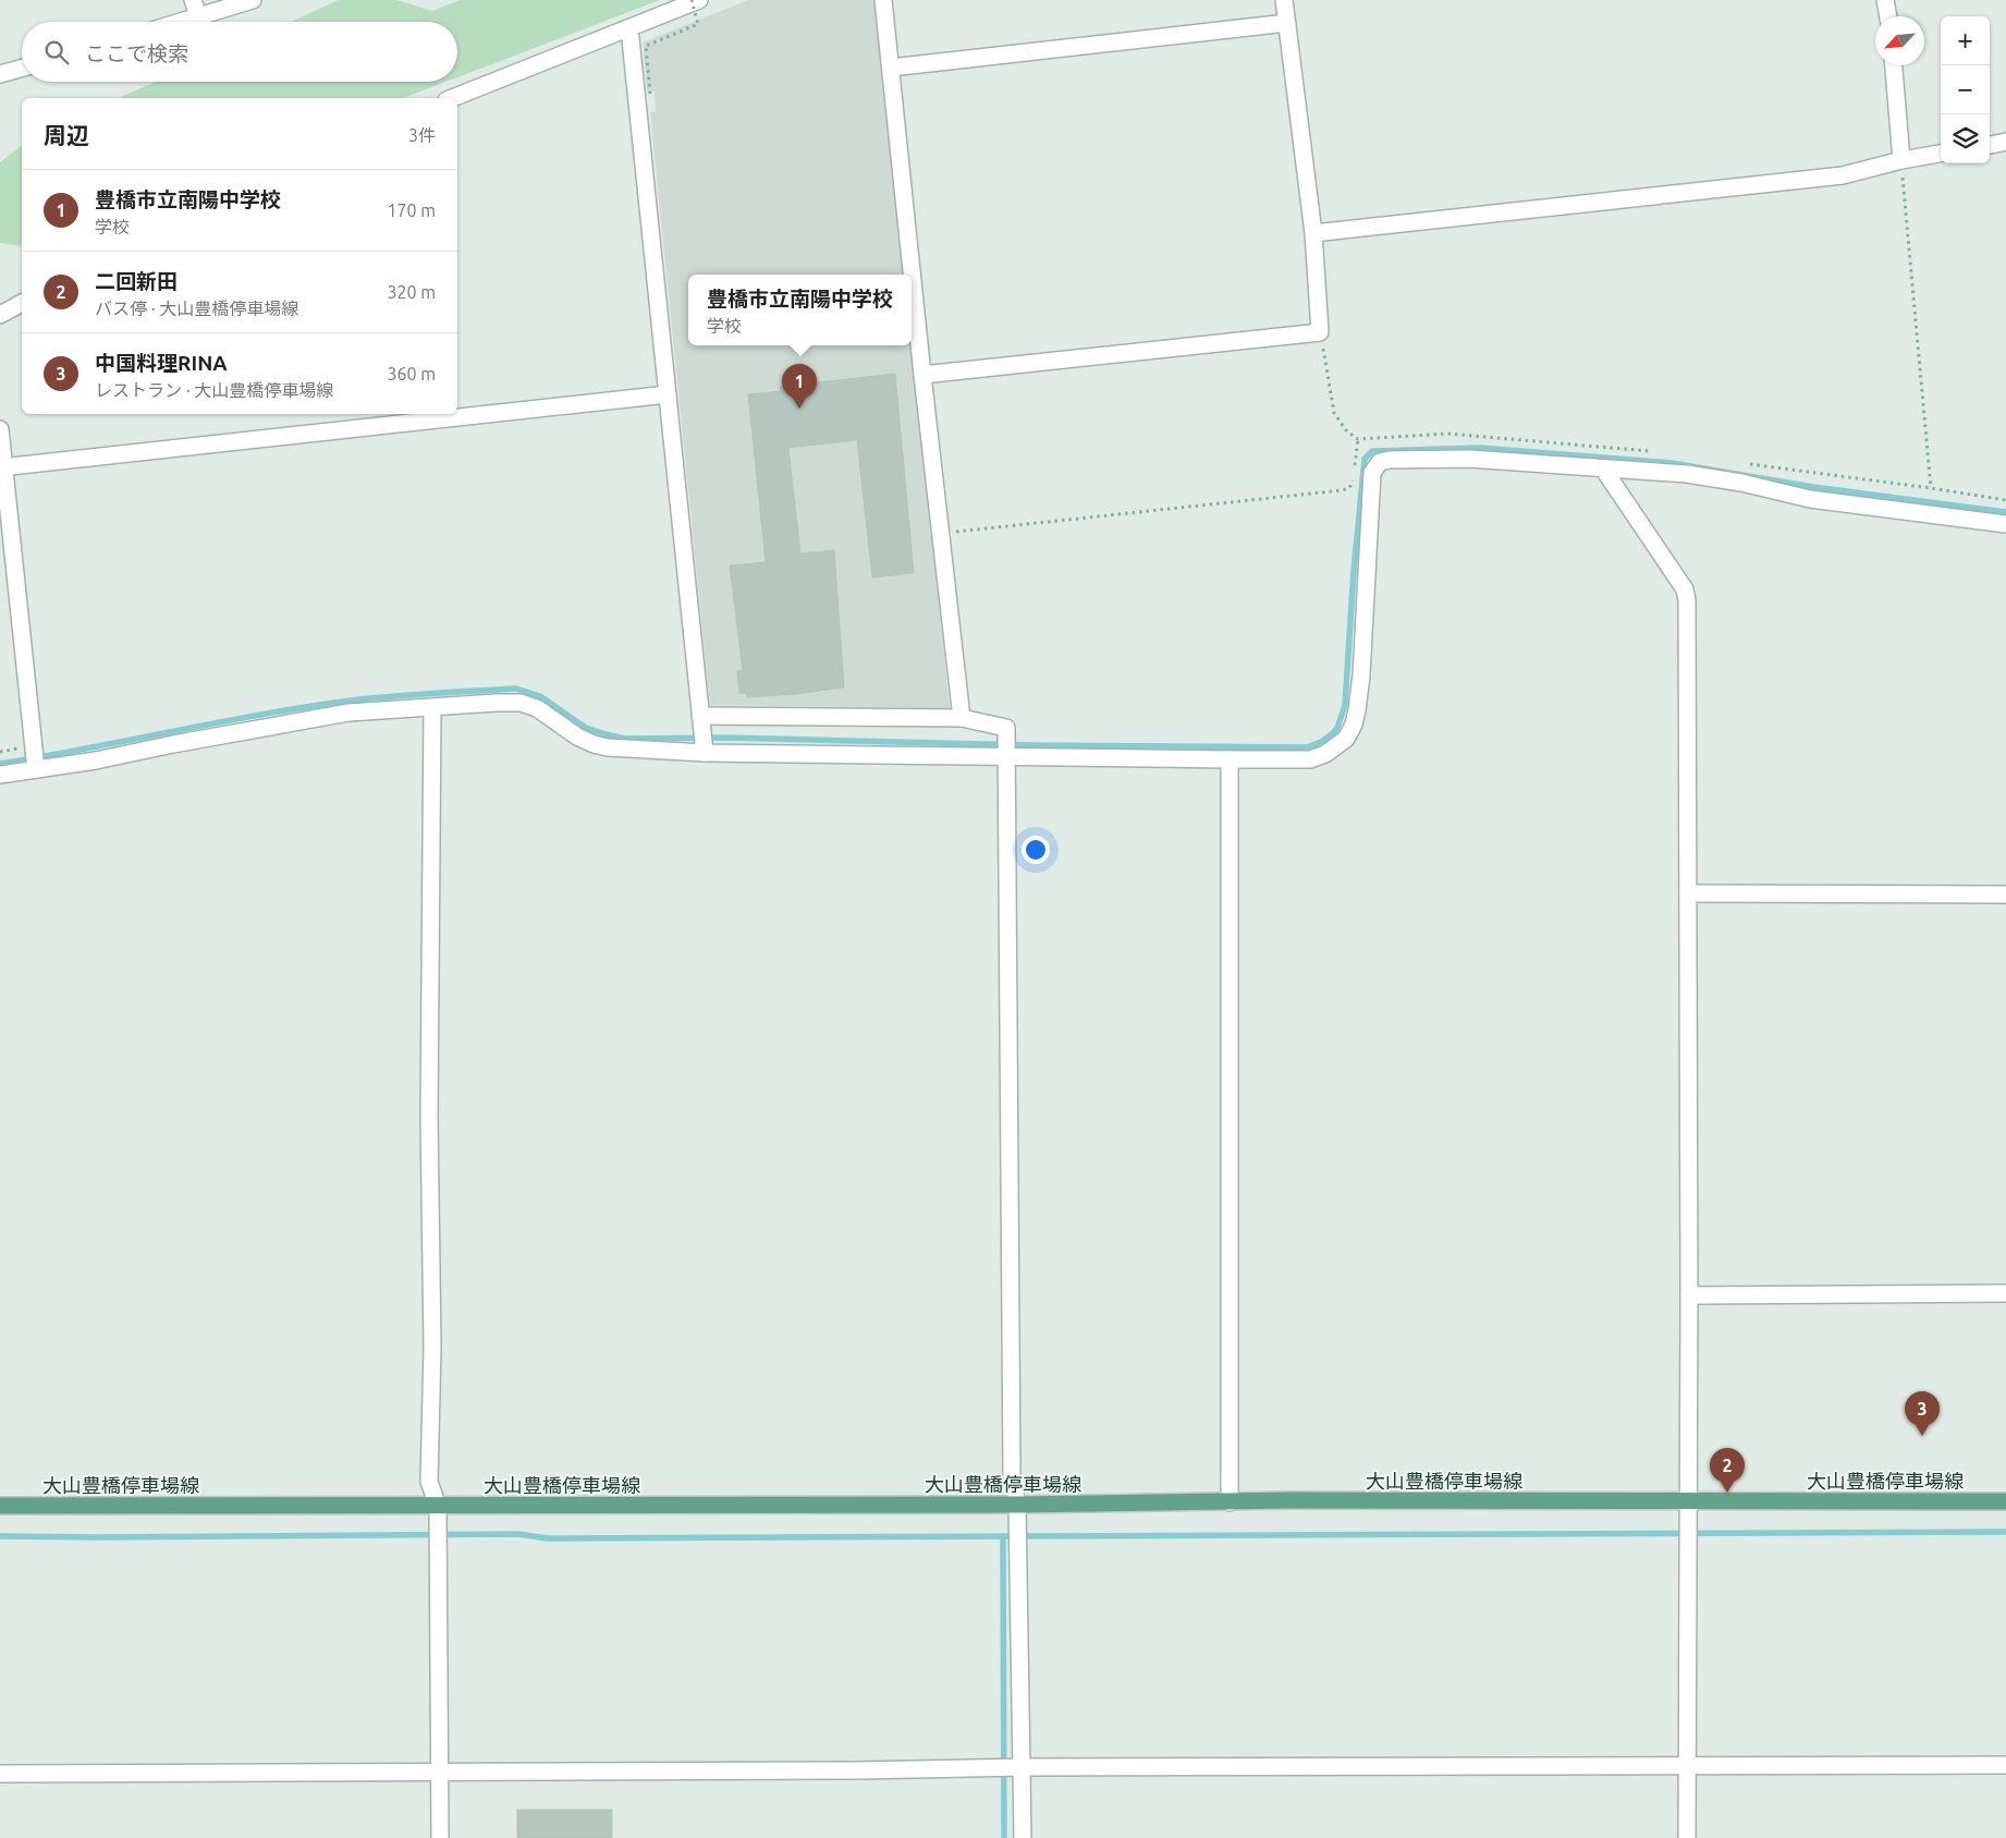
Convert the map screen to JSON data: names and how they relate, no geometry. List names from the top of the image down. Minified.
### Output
{"streets":{"main road":["大山豊橋停車場線"]},"north":"bottom left","page":{"map_buttons":["+","−"],"search":"ここで検索","heading":["周辺","3件"],"list":[{"mark":"1","name":"豊橋市立南陽中学校","note":"学校","value":"170 m"},{"mark":"2","name":"二回新田","note":"バス停 · 大山豊橋停車場線","value":"320 m"},{"mark":"3","name":"中国料理RINA","note":"レストラン · 大山豊橋停車場線","value":"360 m"}],"popup":["豊橋市立南陽中学校","学校"],"pins":["1","3","2"]}}
